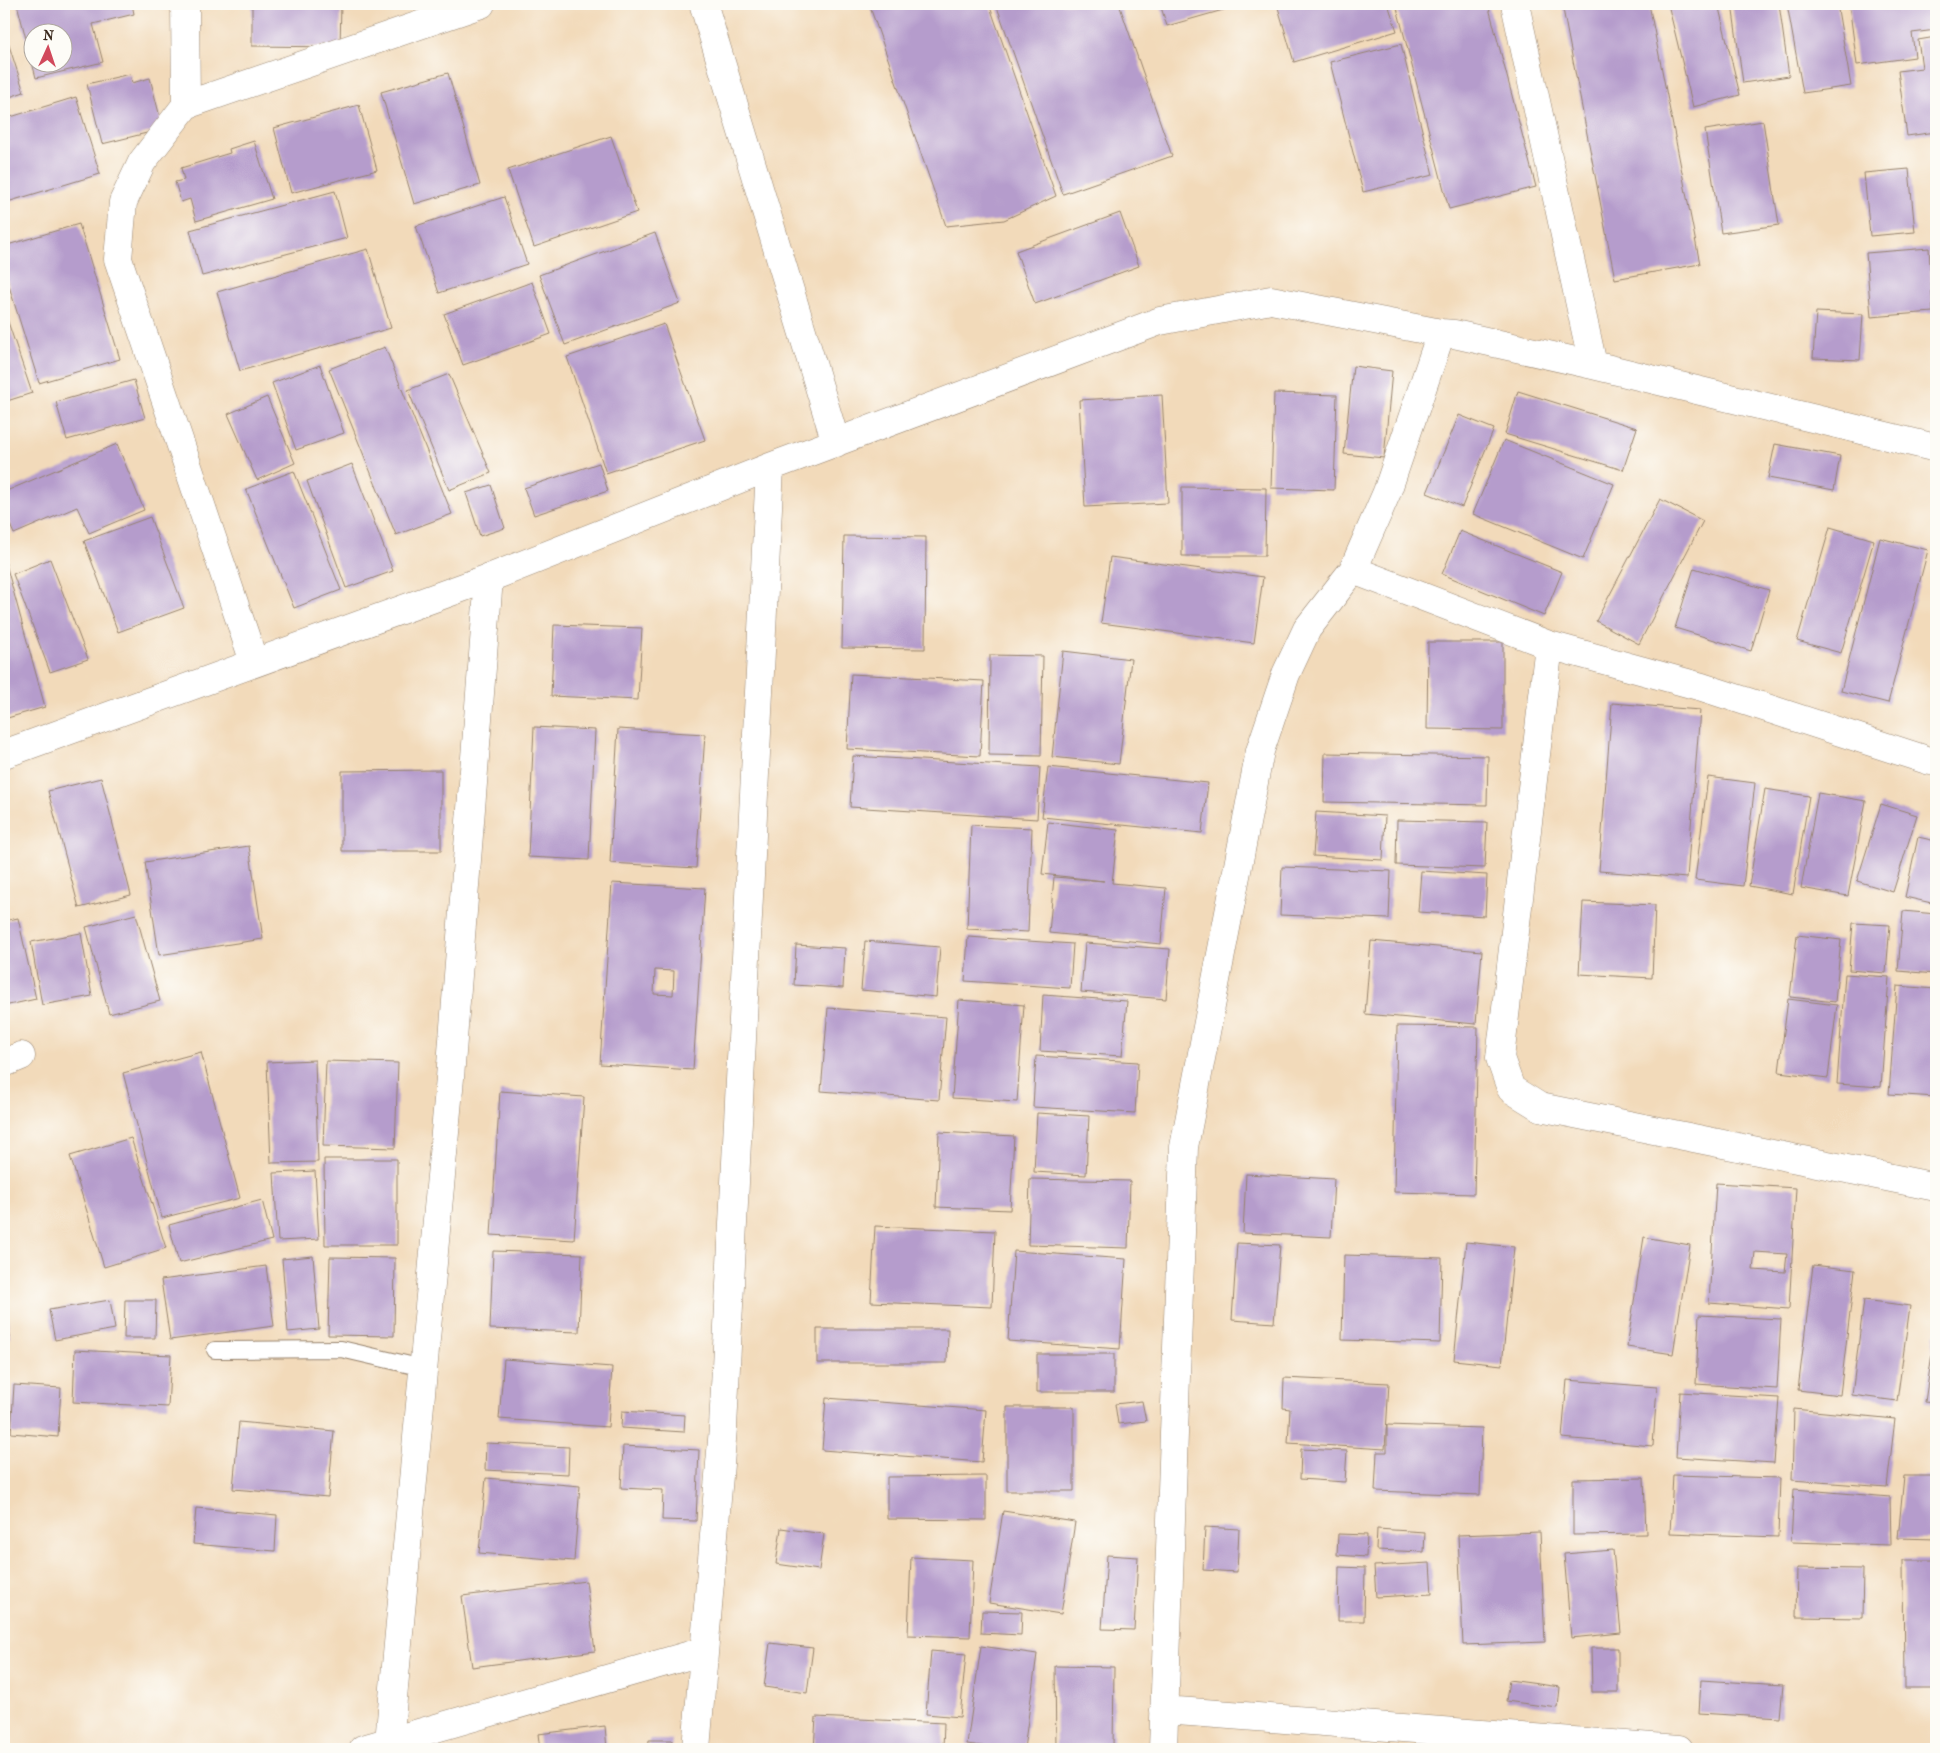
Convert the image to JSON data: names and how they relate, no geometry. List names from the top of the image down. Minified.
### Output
{"north":"top"}
